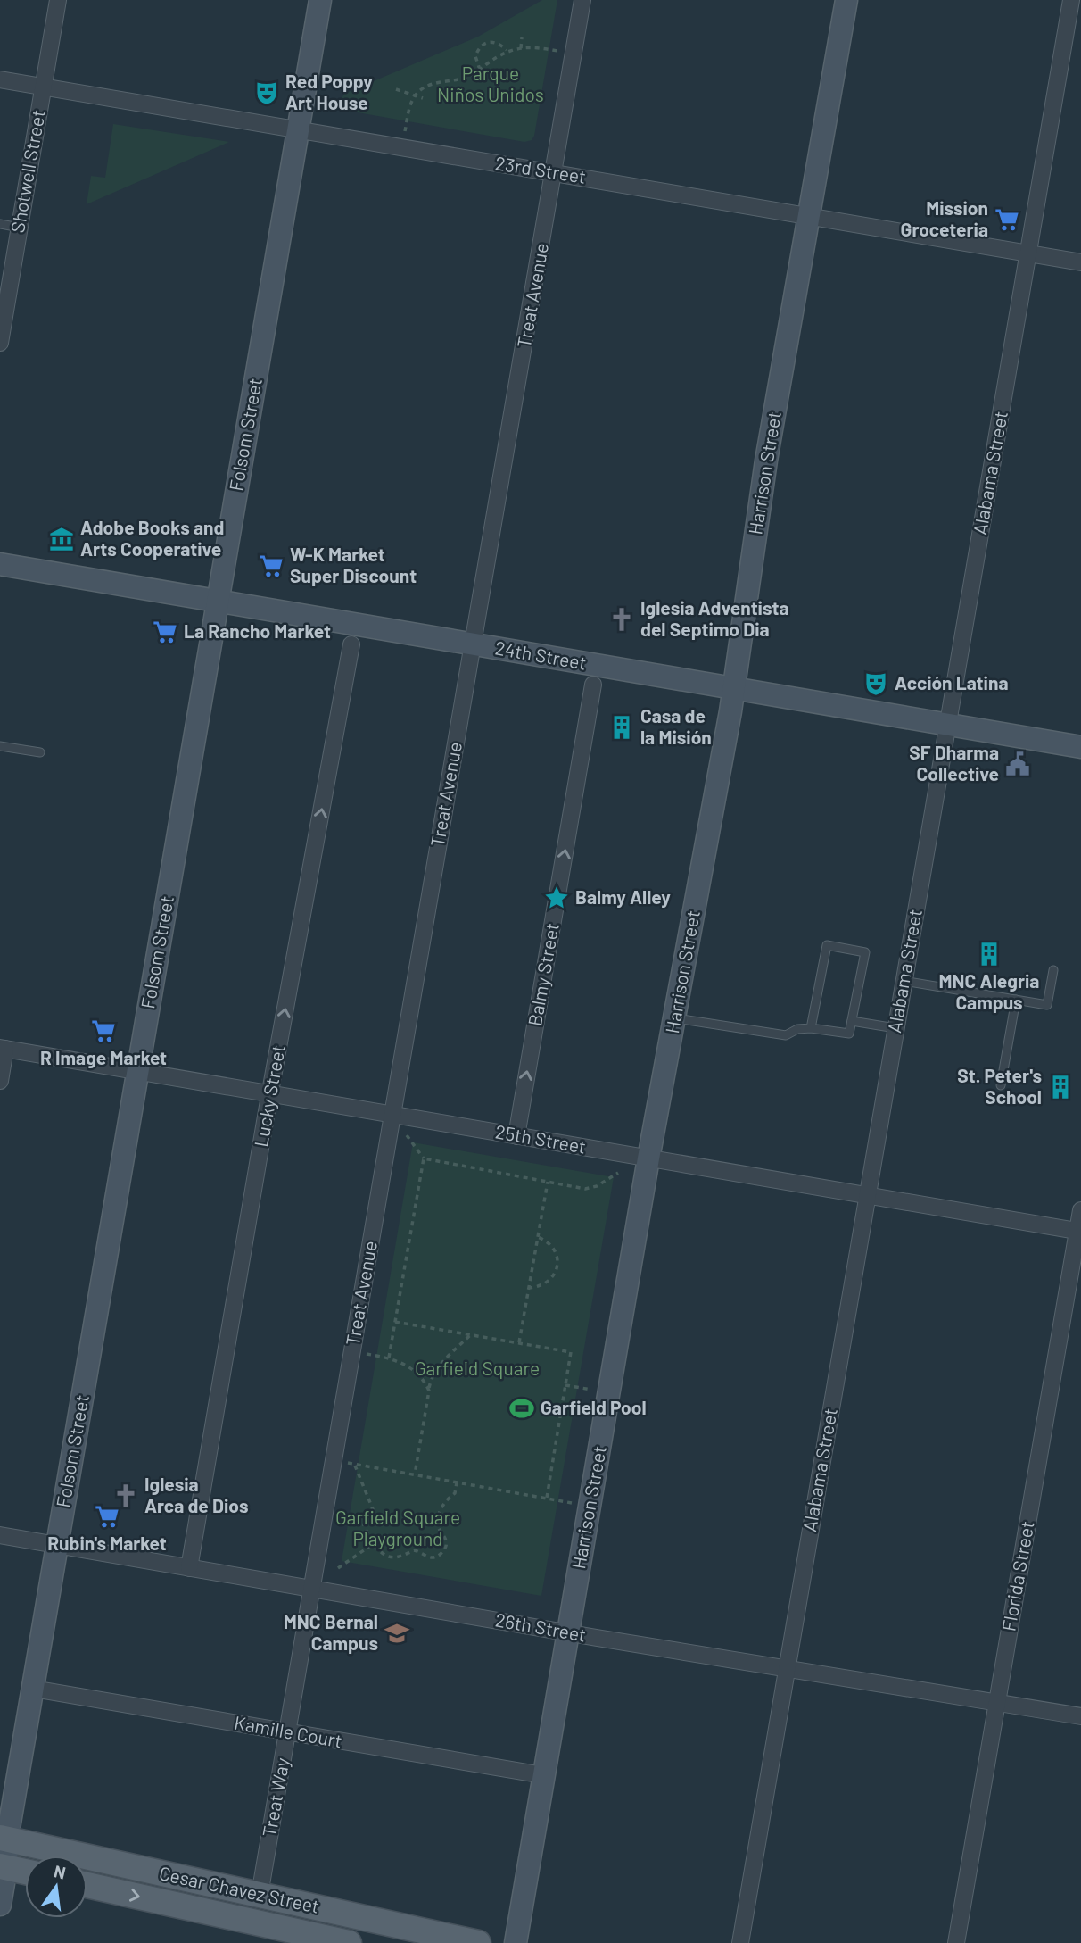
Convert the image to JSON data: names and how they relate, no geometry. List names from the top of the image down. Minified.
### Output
{"streets":{"main road":["Cesar Chavez Street"],"street":["23rd Street","Shotwell Street","Treat Avenue","Folsom Street","Harrison Street","Alabama Street","24th Street","Balmy Street","Lucky Street","25th Street","Florida Street","26th Street","Kamille Court","Treat Way"]},"crossings":[["23rd Street","Shotwell Street"],["23rd Street","Treat Avenue"],["23rd Street","Folsom Street"],["23rd Street","Harrison Street"],["23rd Street","Alabama Street"],["Treat Avenue","24th Street"],["Treat Avenue","25th Street"],["Treat Avenue","26th Street"],["Treat Avenue","Treat Way"],["Folsom Street","24th Street"],["Folsom Street","25th Street"],["Folsom Street","26th Street"],["Folsom Street","Kamille Court"],["Folsom Street","Cesar Chavez Street"],["Harrison Street","24th Street"],["Harrison Street","25th Street"],["Harrison Street","26th Street"],["Harrison Street","Kamille Court"],["Alabama Street","24th Street"],["Alabama Street","25th Street"],["Alabama Street","26th Street"],["24th Street","Balmy Street"],["24th Street","Lucky Street"],["Balmy Street","25th Street"],["Lucky Street","25th Street"],["Lucky Street","26th Street"],["25th Street","Florida Street"],["Florida Street","26th Street"],["26th Street","Treat Way"],["Kamille Court","Treat Way"],["Treat Way","Cesar Chavez Street"]],"one_way":["Balmy Street","Lucky Street"],"parks":["Parque Niños Unidos","Garfield Square","Garfield Square Playground"],"places":{"theatre":["Red Poppy Art House","Acción Latina"],"supermarket":["Mission Groceteria","W-K Market Super Discount","La Rancho Market","R Image Market","Rubin's Market"],"museum":["Adobe Books and Arts Cooperative"],"church":["Iglesia Adventista del Septimo Dia","Iglesia Arca de Dios"],"building":["Casa de la Misión","MNC Alegria Campus","St. Peter's School"],"public building":["SF Dharma Collective"],"place":["Balmy Alley"],"sports":["Garfield Pool"],"school or university":["MNC Bernal Campus"]},"north":"top"}
